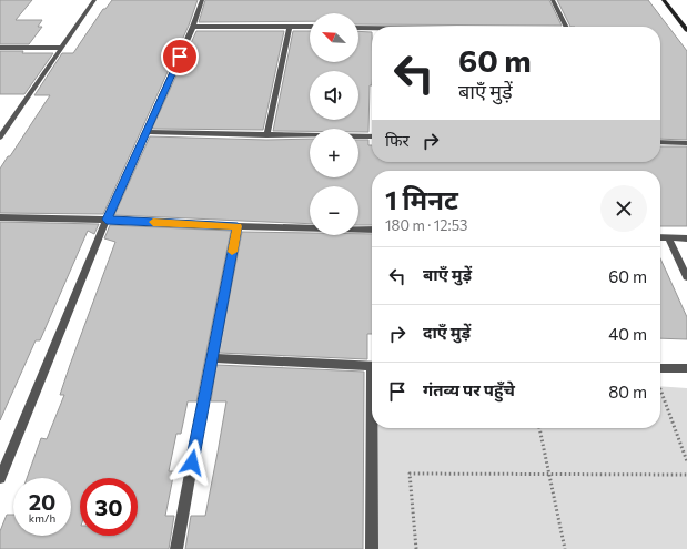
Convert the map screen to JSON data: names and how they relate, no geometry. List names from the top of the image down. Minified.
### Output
{"north":"top left","page":{"map_buttons":["+","−"],"turn":["60 m","बाएँ मुड़ें"],"then":"फिर","heading":["1 मिनट","180 m · 12:53"],"list":[{"name":"बाएँ मुड़ें","value":"60 m"},{"name":"दाएँ मुड़ें","value":"40 m"},{"name":"गंतव्य पर पहुँचे","value":"80 m"}],"speed":"20 km/h","limit":"30"}}
